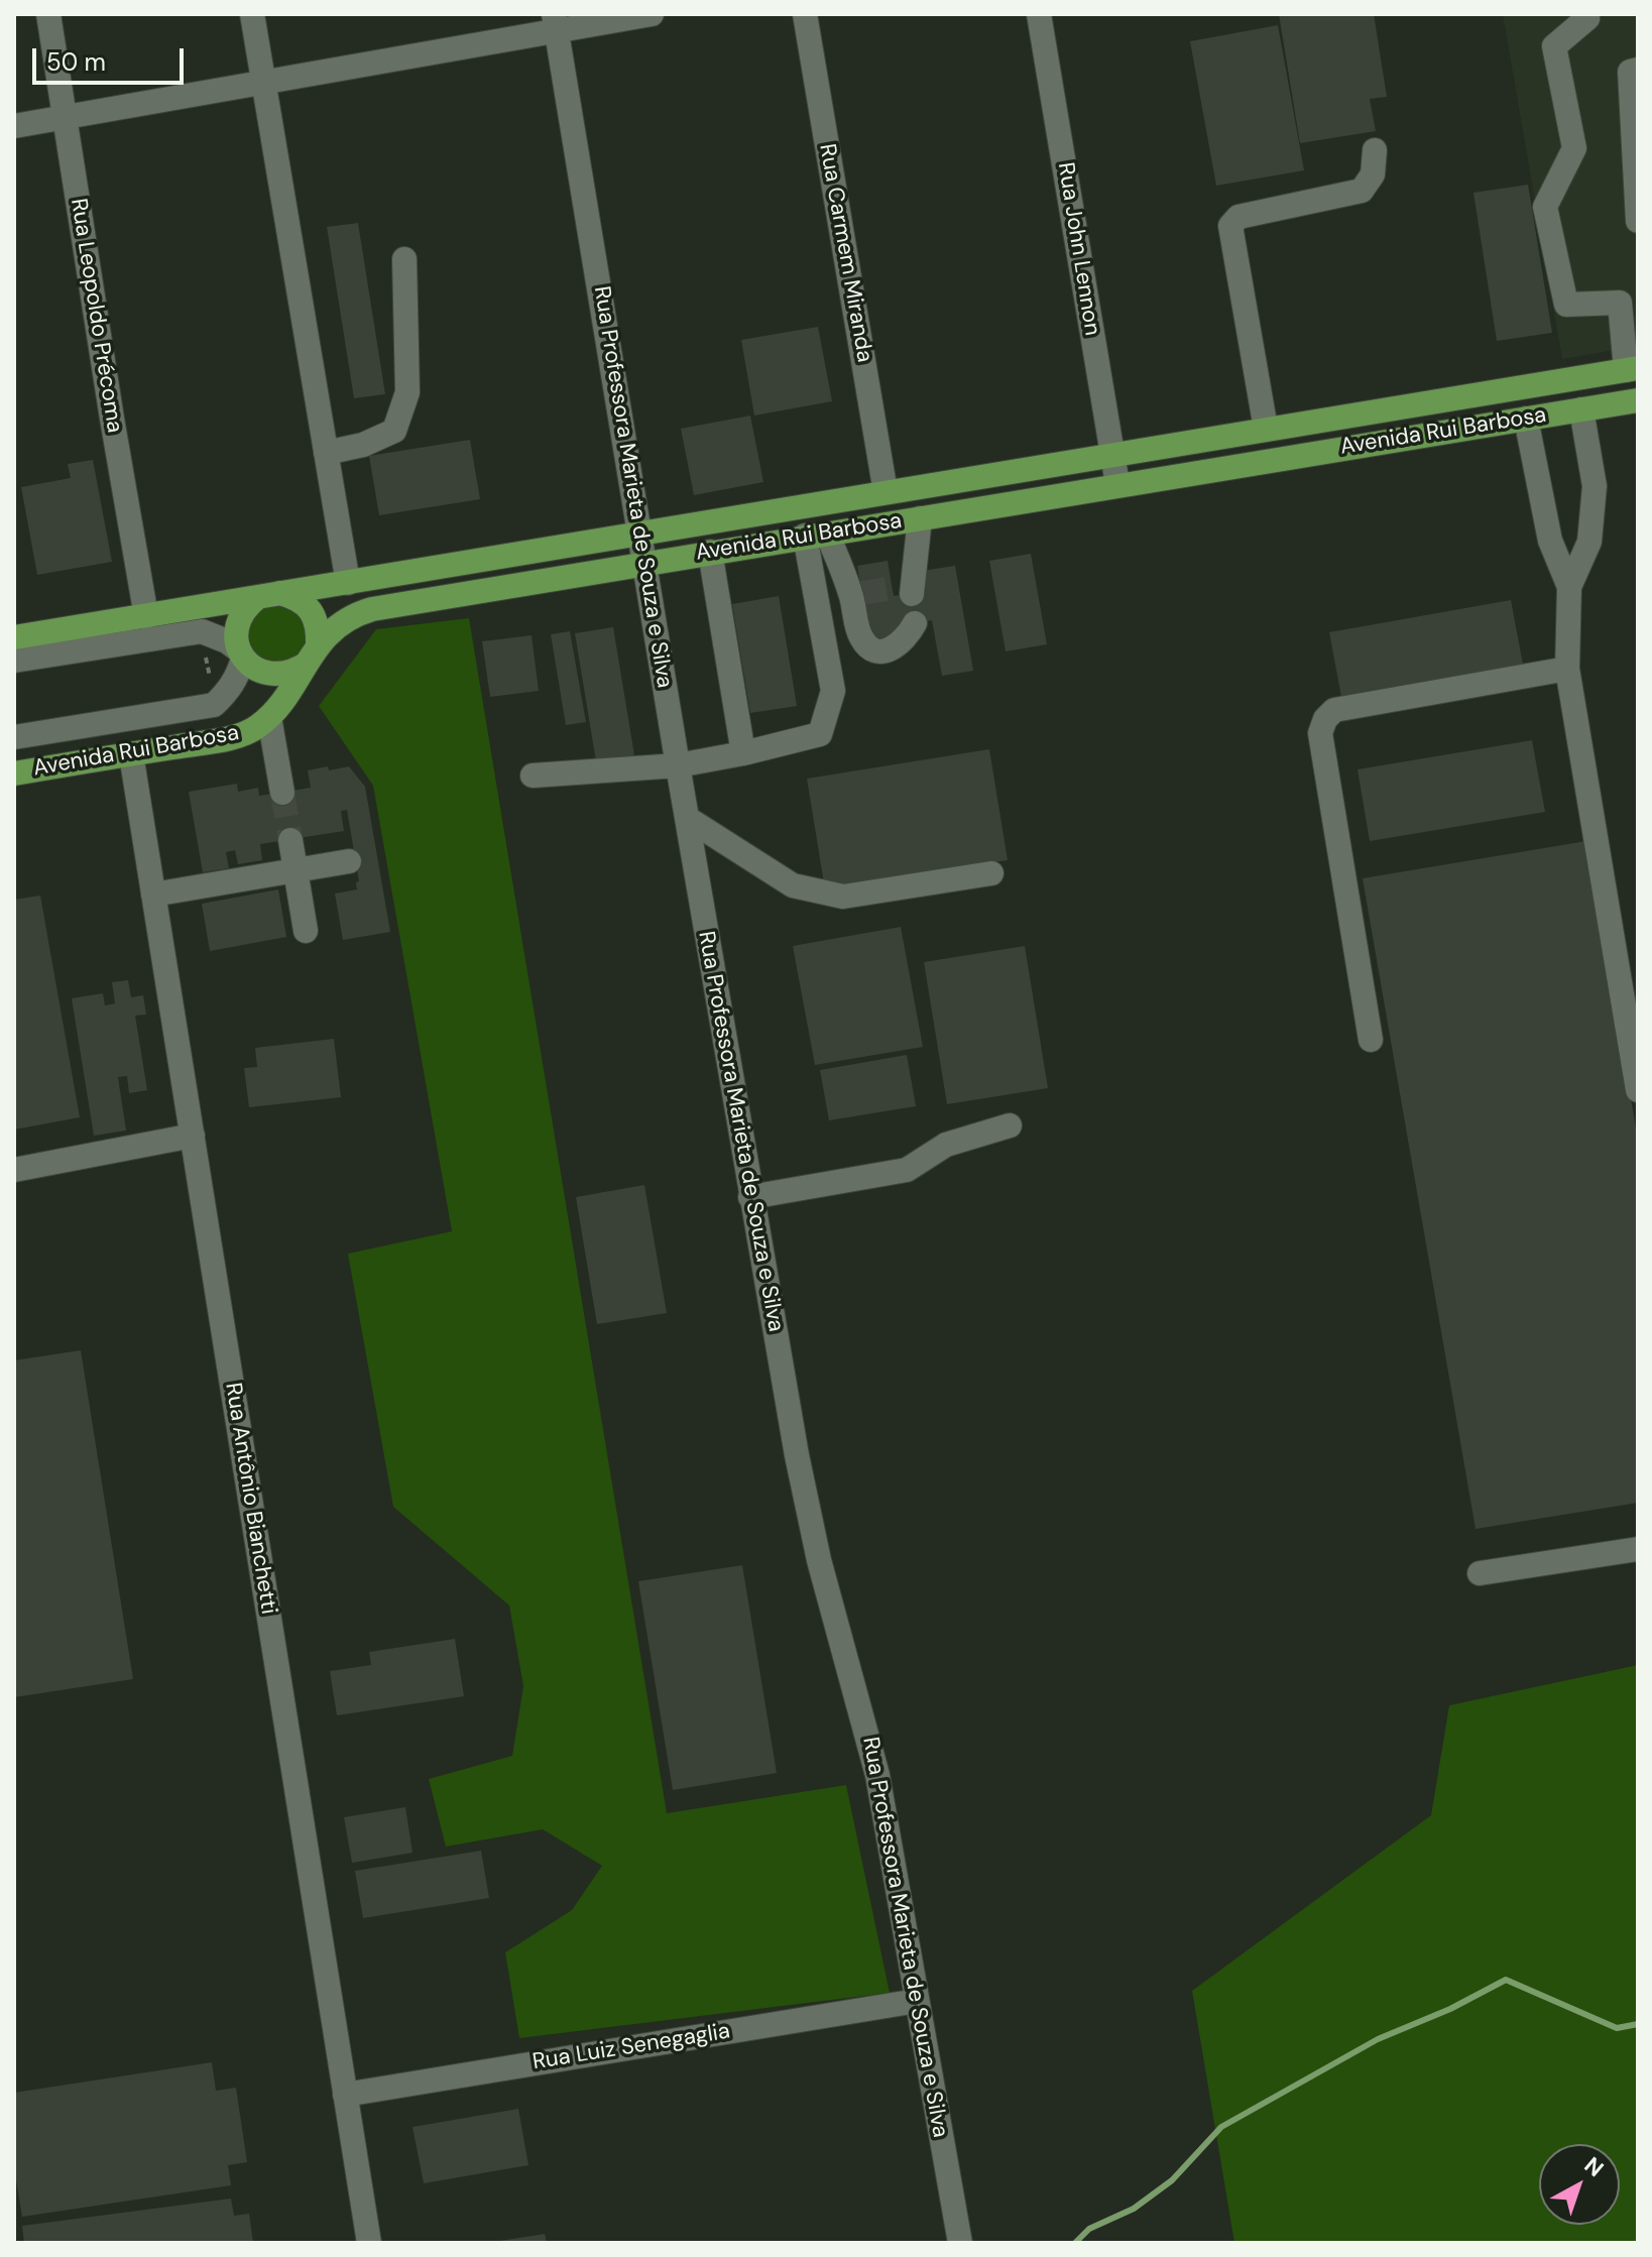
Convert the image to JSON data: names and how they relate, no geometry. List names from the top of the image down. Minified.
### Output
{"streets":{"main road":["Avenida Rui Barbosa"],"street":["Rua John Lennon","Rua Carmem Miranda","Rua Leopoldo Précoma","Rua Professora Marieta de Souza e Silva","Rua Antônio Bianchetti","Rua Luiz Senegaglia"]},"crossings":[["Rua John Lennon","Avenida Rui Barbosa"],["Rua Carmem Miranda","Avenida Rui Barbosa"],["Rua Leopoldo Précoma","Avenida Rui Barbosa"],["Avenida Rui Barbosa","Rua Professora Marieta de Souza e Silva"],["Avenida Rui Barbosa","Rua Antônio Bianchetti"],["Rua Professora Marieta de Souza e Silva","Rua Luiz Senegaglia"],["Rua Antônio Bianchetti","Rua Luiz Senegaglia"]],"scale_bar":"50 m","north":"top right"}
